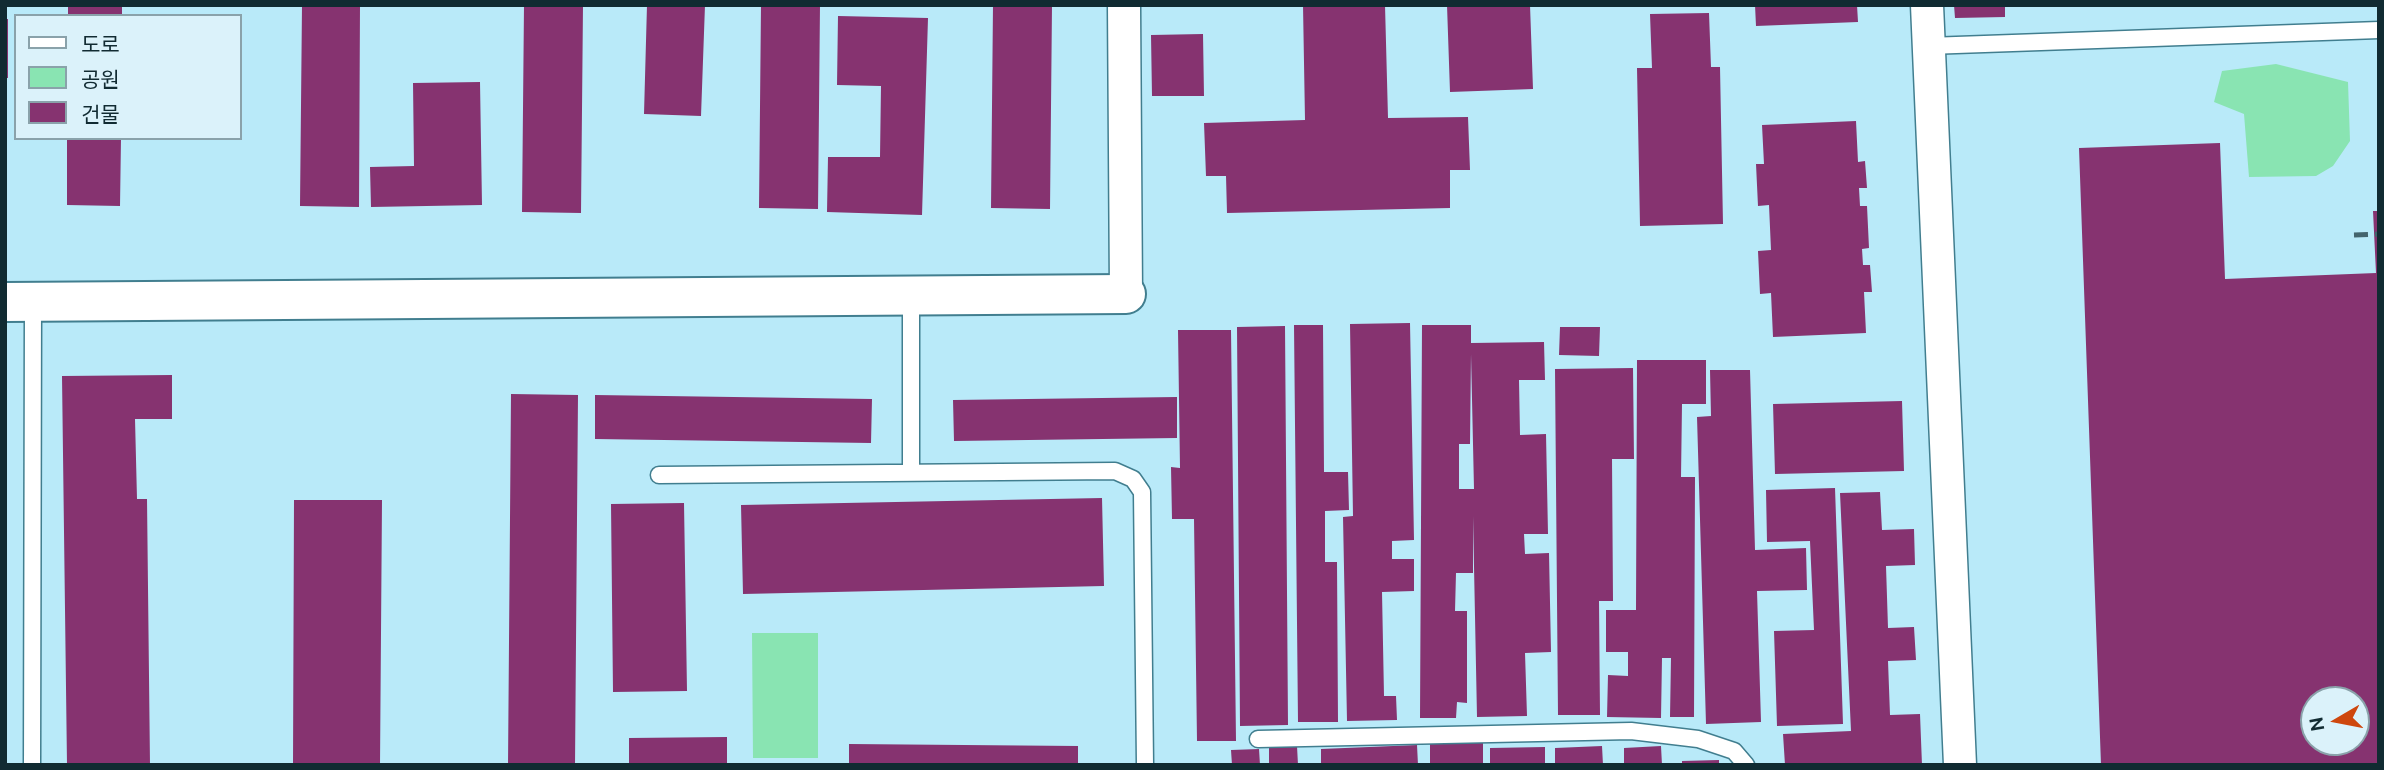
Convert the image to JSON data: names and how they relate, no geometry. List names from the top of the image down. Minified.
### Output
{"legend":["도로","공원","건물"],"north":"left"}
